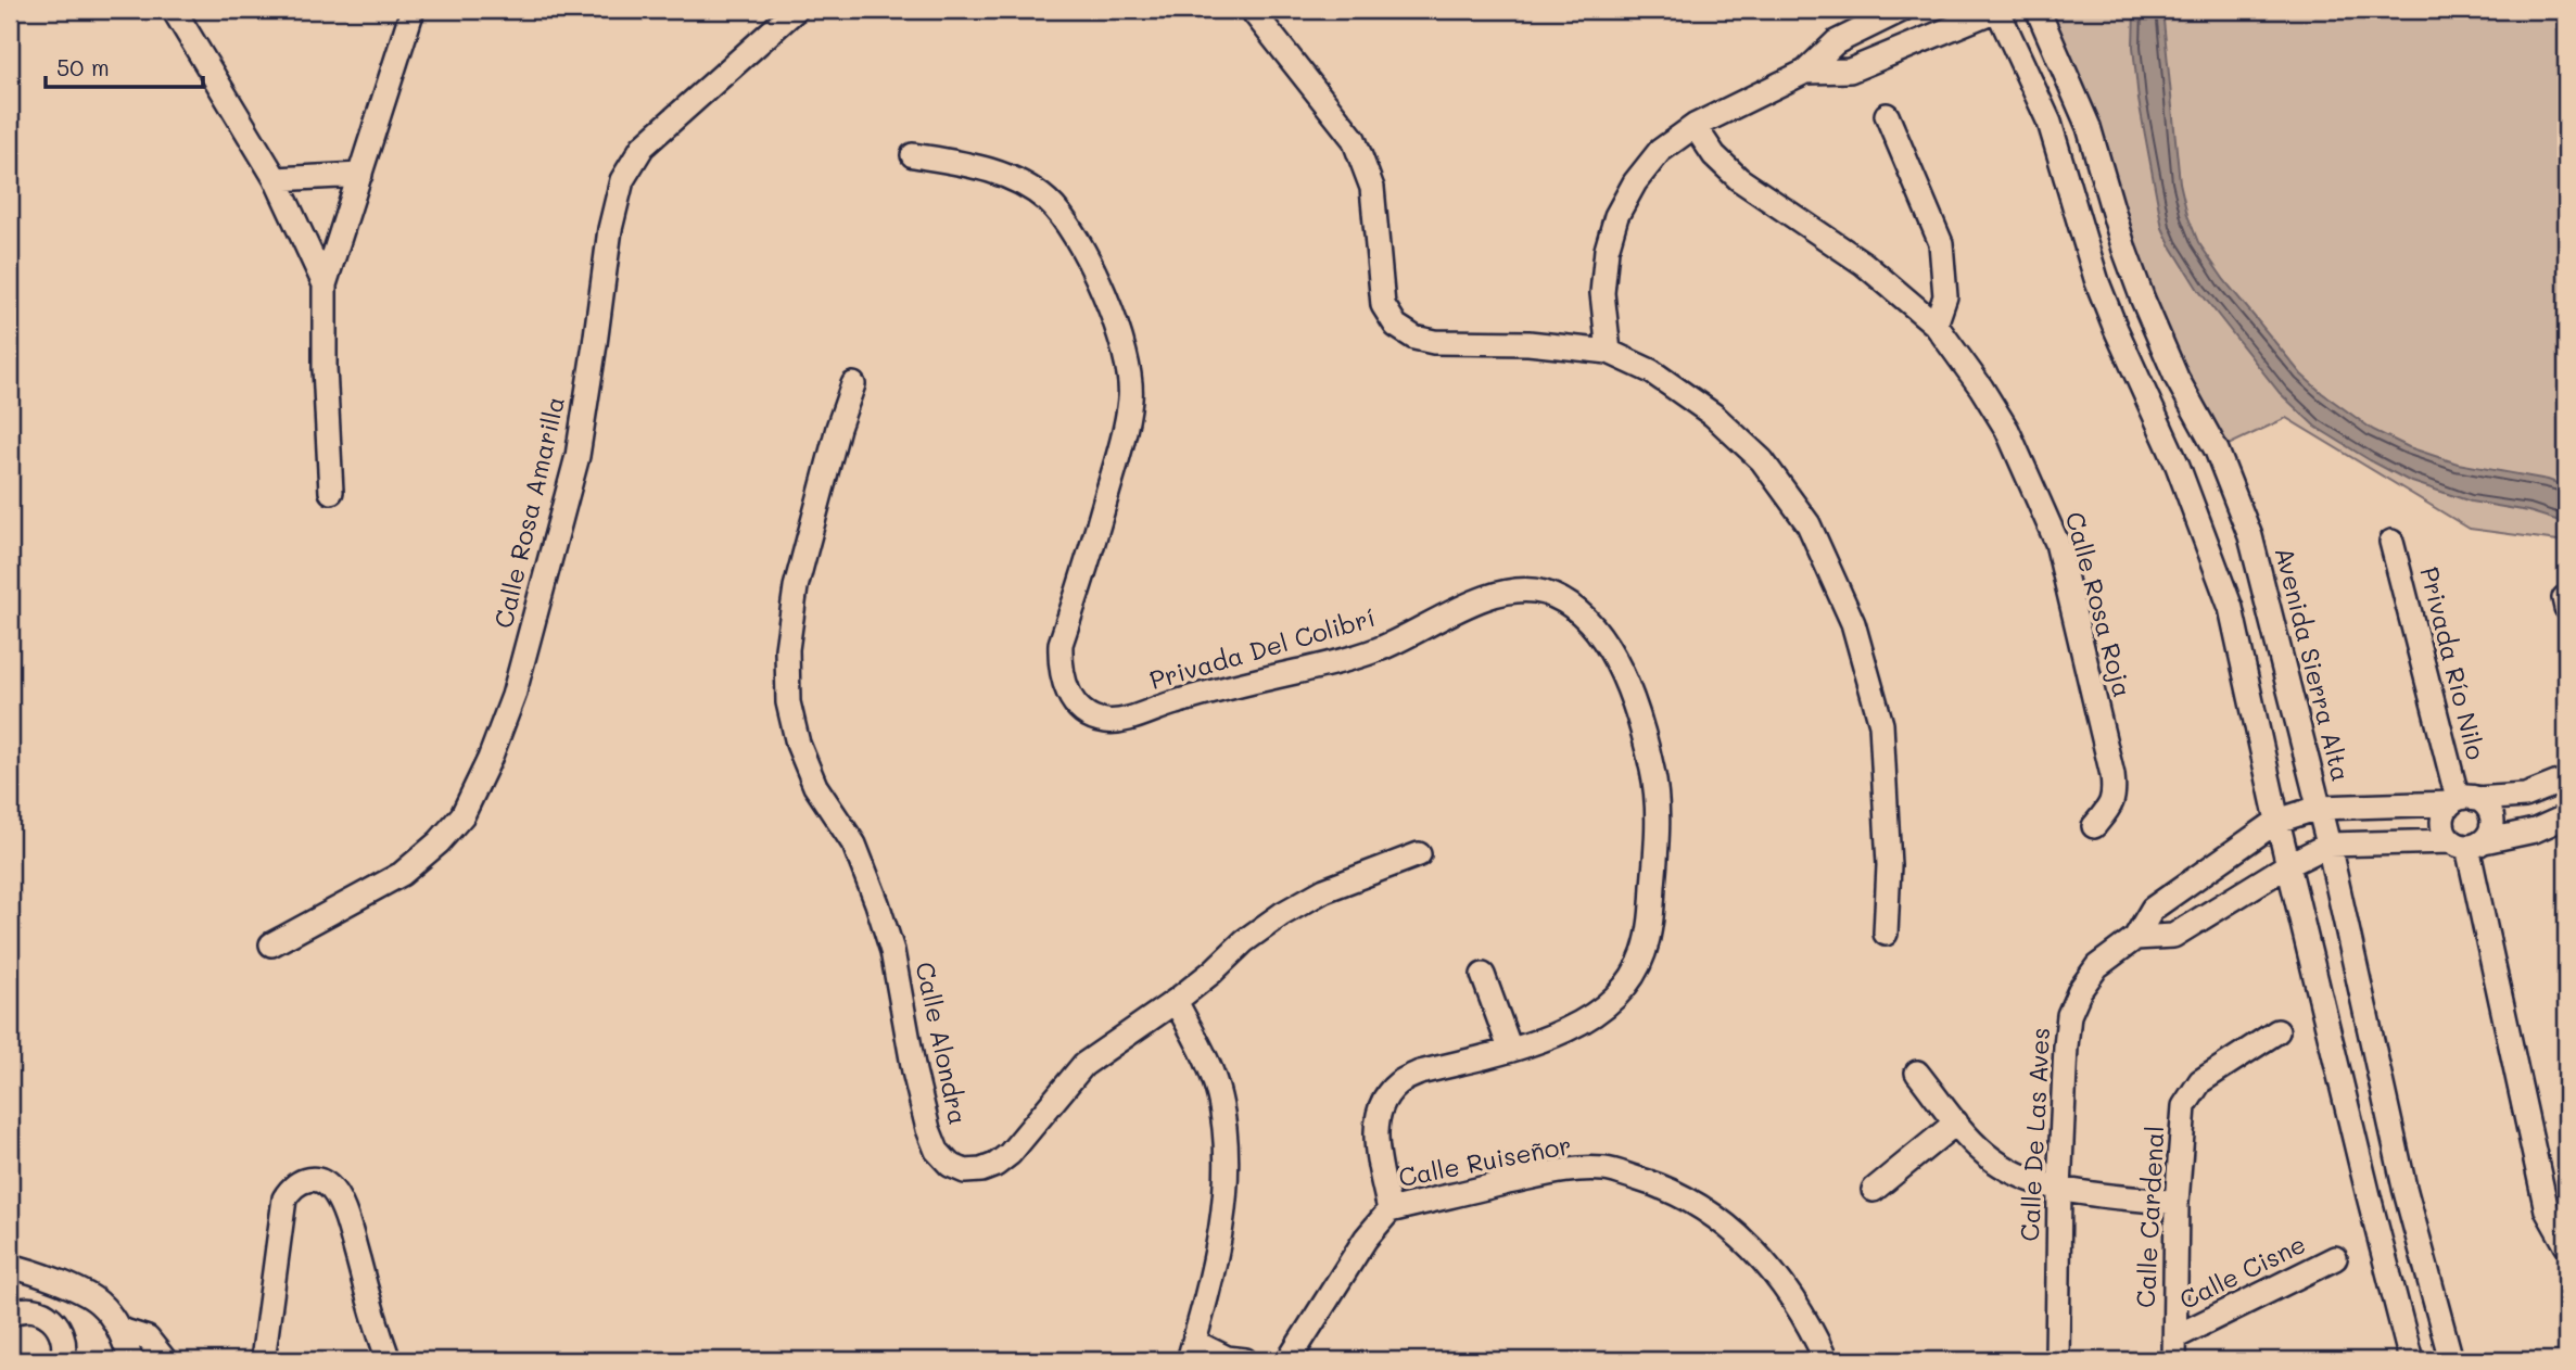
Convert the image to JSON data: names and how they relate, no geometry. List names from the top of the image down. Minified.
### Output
{"streets":{"street":["Calle Rosa Amarilla","Calle Rosa Roja","Privada Del Colibrí","Privada Río Nilo","Avenida Sierra Alta","Calle Alondra","Calle De Las Aves","Calle Ruiseñor","Calle Cardenal","Calle Cisne"]},"crossings":[["Privada Del Colibrí","Calle Ruiseñor"],["Privada Río Nilo","Calle De Las Aves"],["Avenida Sierra Alta","Calle De Las Aves"],["Calle Cardenal","Calle Cisne"]],"scale_bar":"50 m"}
